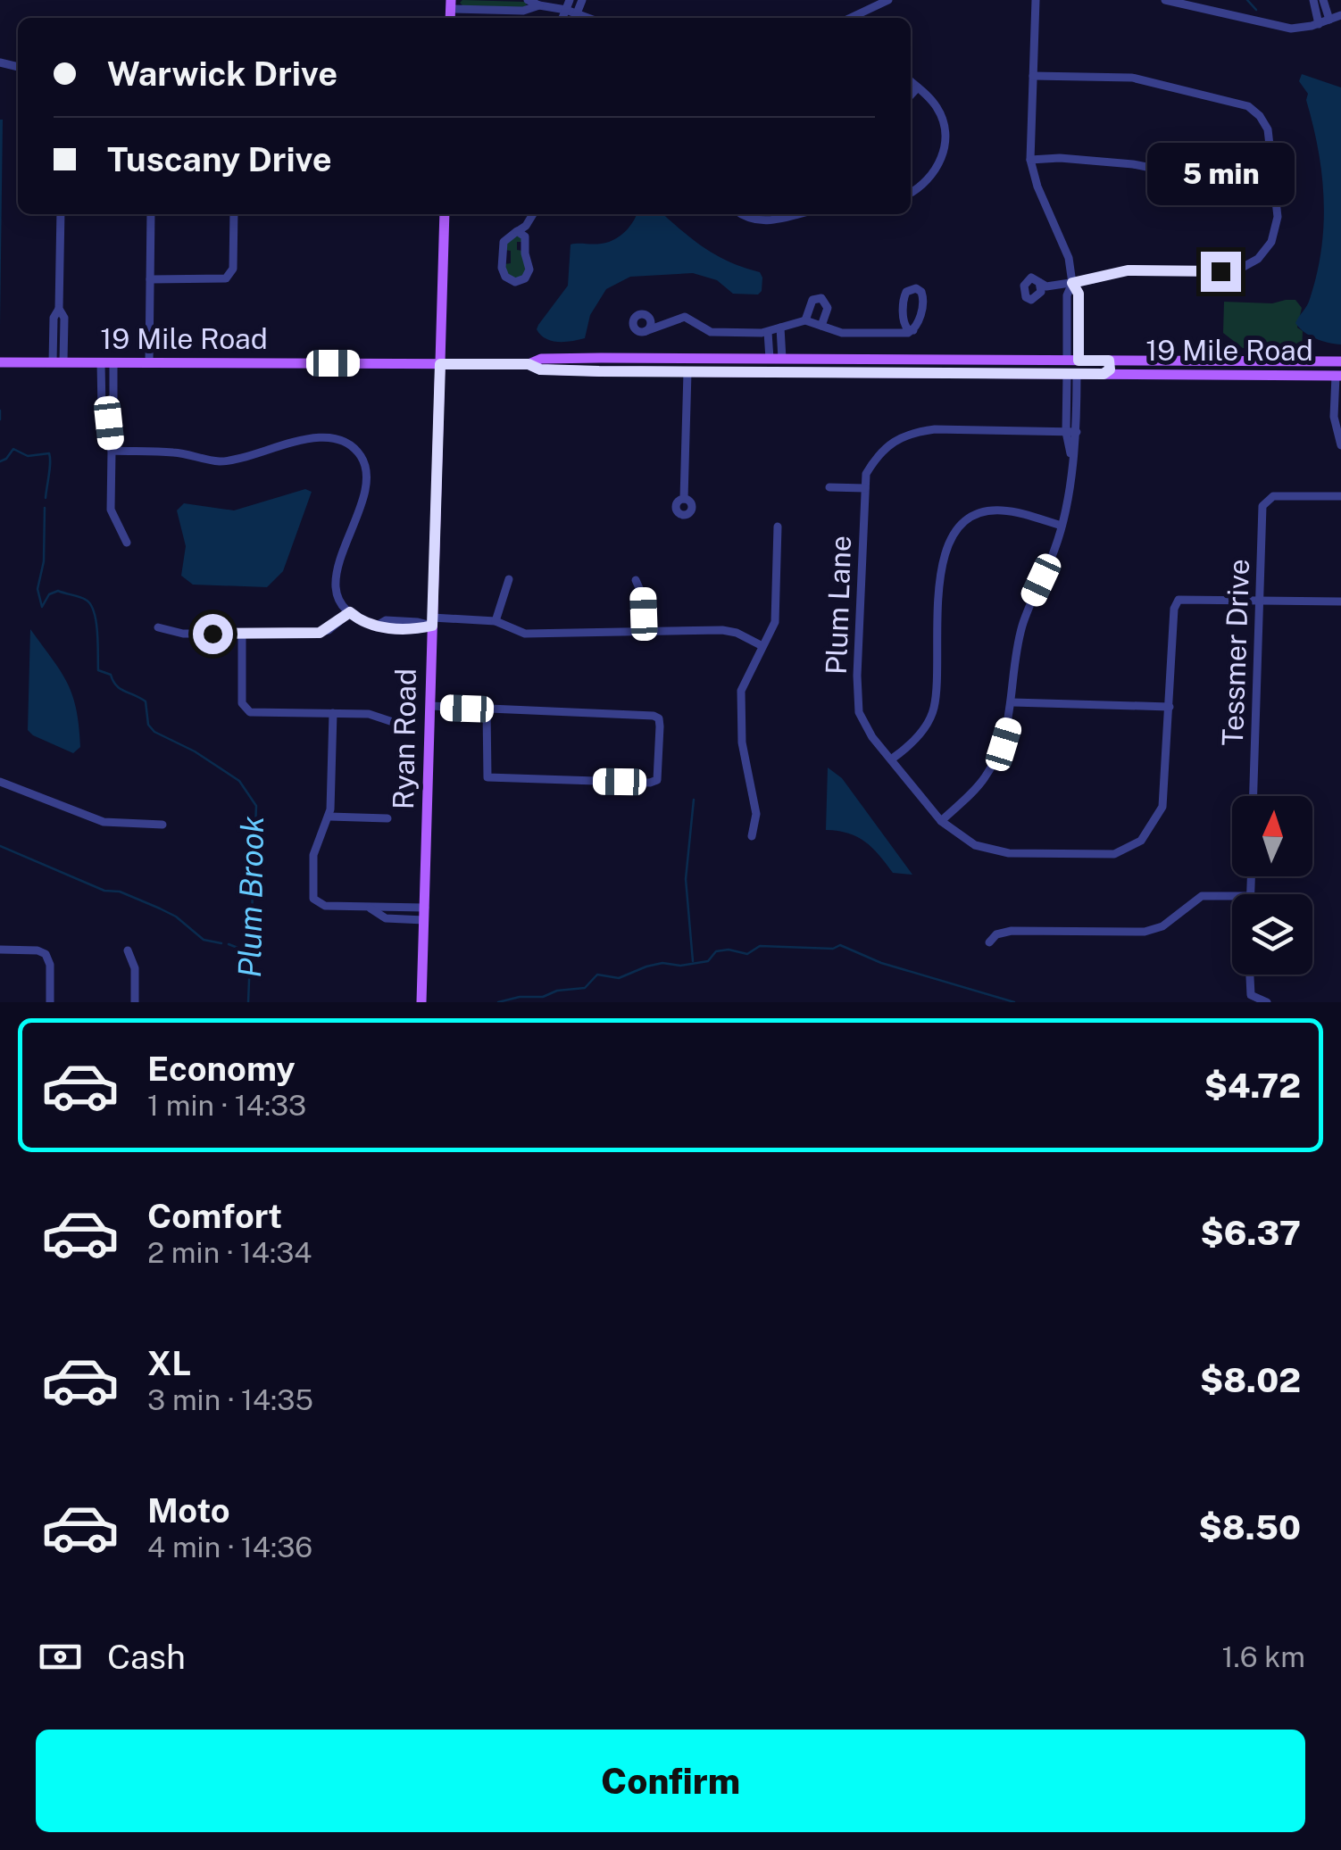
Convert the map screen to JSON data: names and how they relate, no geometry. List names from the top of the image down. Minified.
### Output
{"streets":{"main road":["19 Mile Road","Ryan Road"],"street":["Plum Lane","Tessmer Drive"]},"crossings":[["19 Mile Road","Ryan Road"]],"water":["Plum Brook"],"north":"top","page":{"banner":["Warwick Drive","Tuscany Drive"],"bubble":"5 min","list":[{"name":"Economy","note":"1 min · 14:33","value":"$4.72"},{"name":"Comfort","note":"2 min · 14:34","value":"$6.37"},{"name":"XL","note":"3 min · 14:35","value":"$8.02"},{"name":"Moto","note":"4 min · 14:36","value":"$8.50"}],"pay":["Cash","1.6 km"],"buttons":"Confirm"}}
